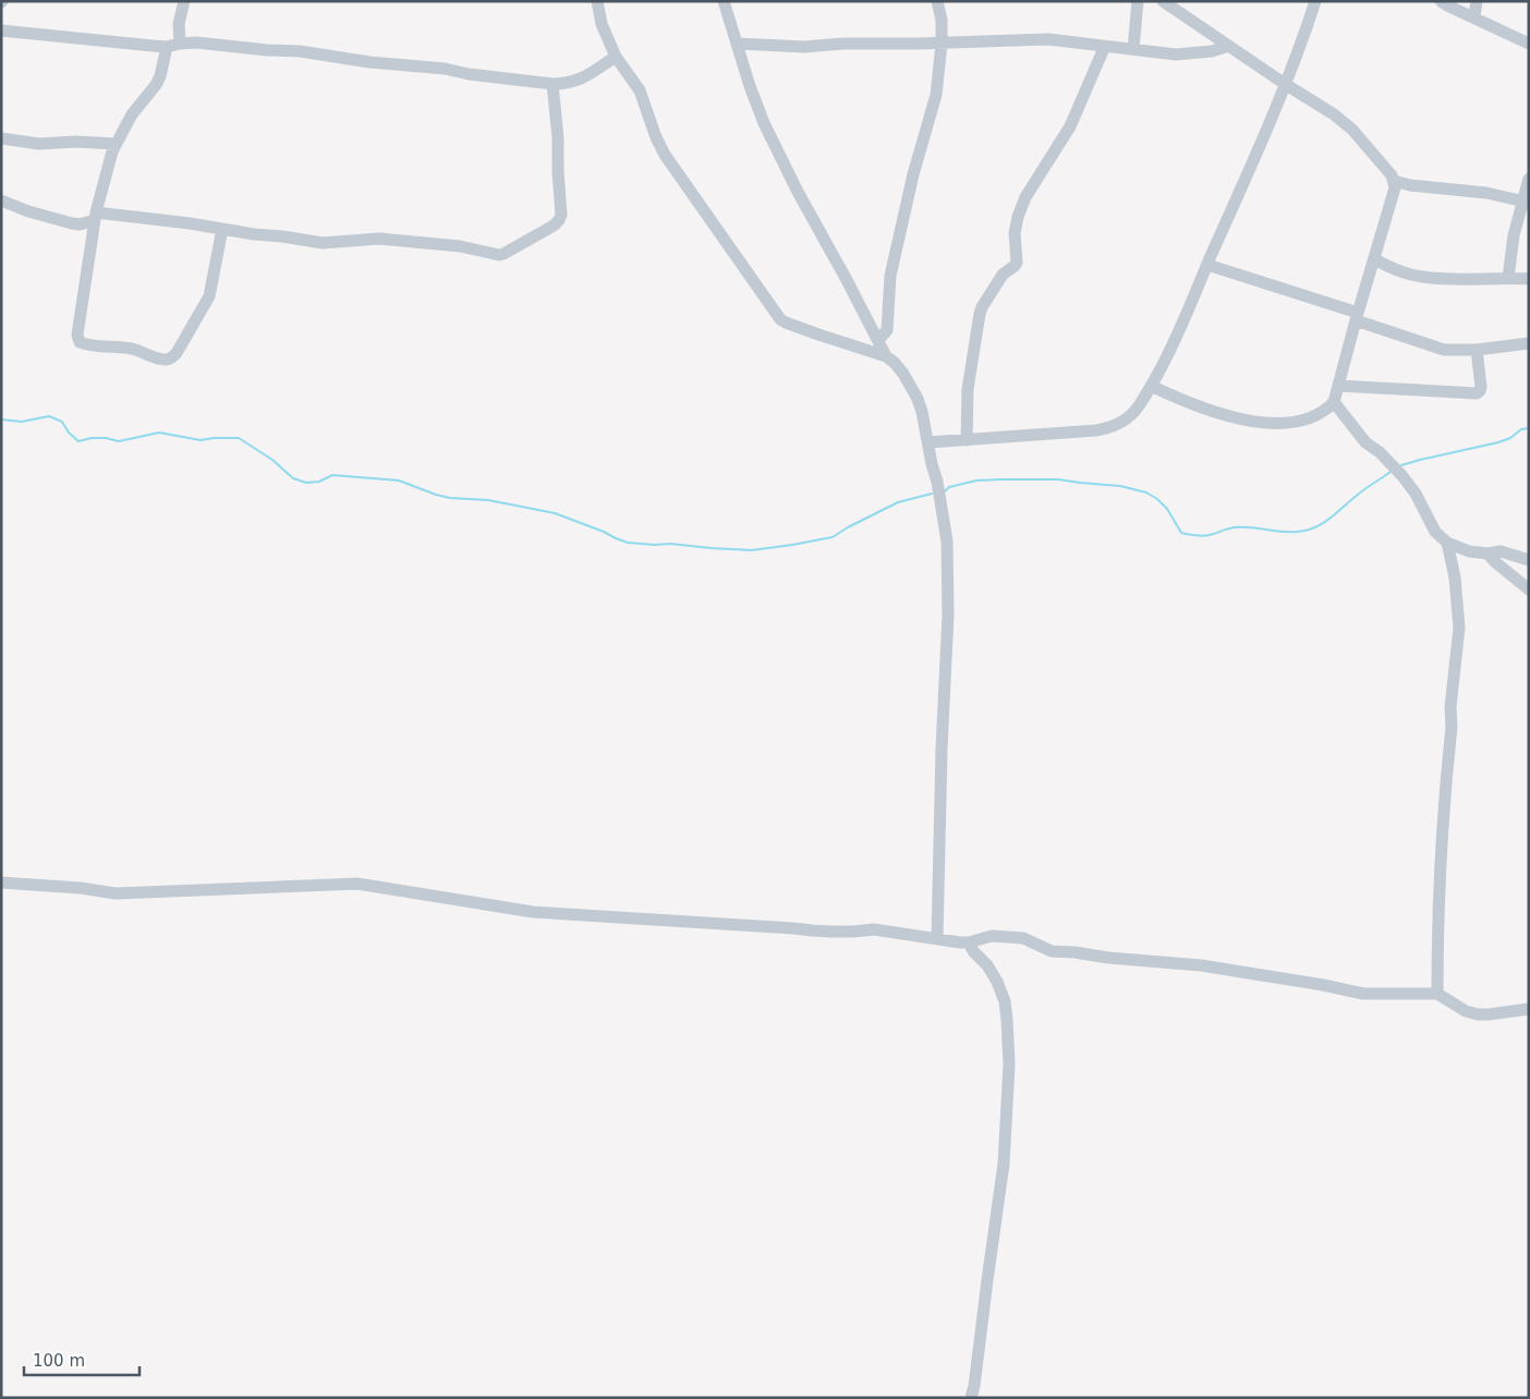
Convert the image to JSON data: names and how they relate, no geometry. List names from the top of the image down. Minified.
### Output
{"scale_bar":"100 m"}
